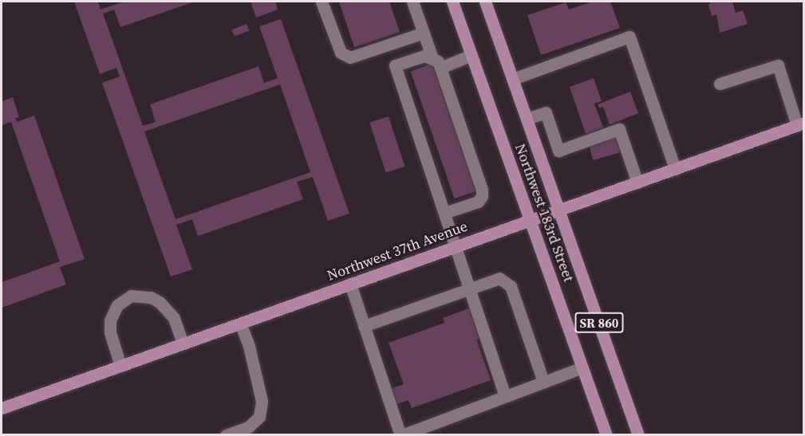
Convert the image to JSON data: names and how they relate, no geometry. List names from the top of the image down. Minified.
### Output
{"streets":{"main road":["Northwest 183rd Street","Northwest 37th Avenue","SR 860"]},"crossings":[["Northwest 183rd Street","Northwest 37th Avenue"]]}
